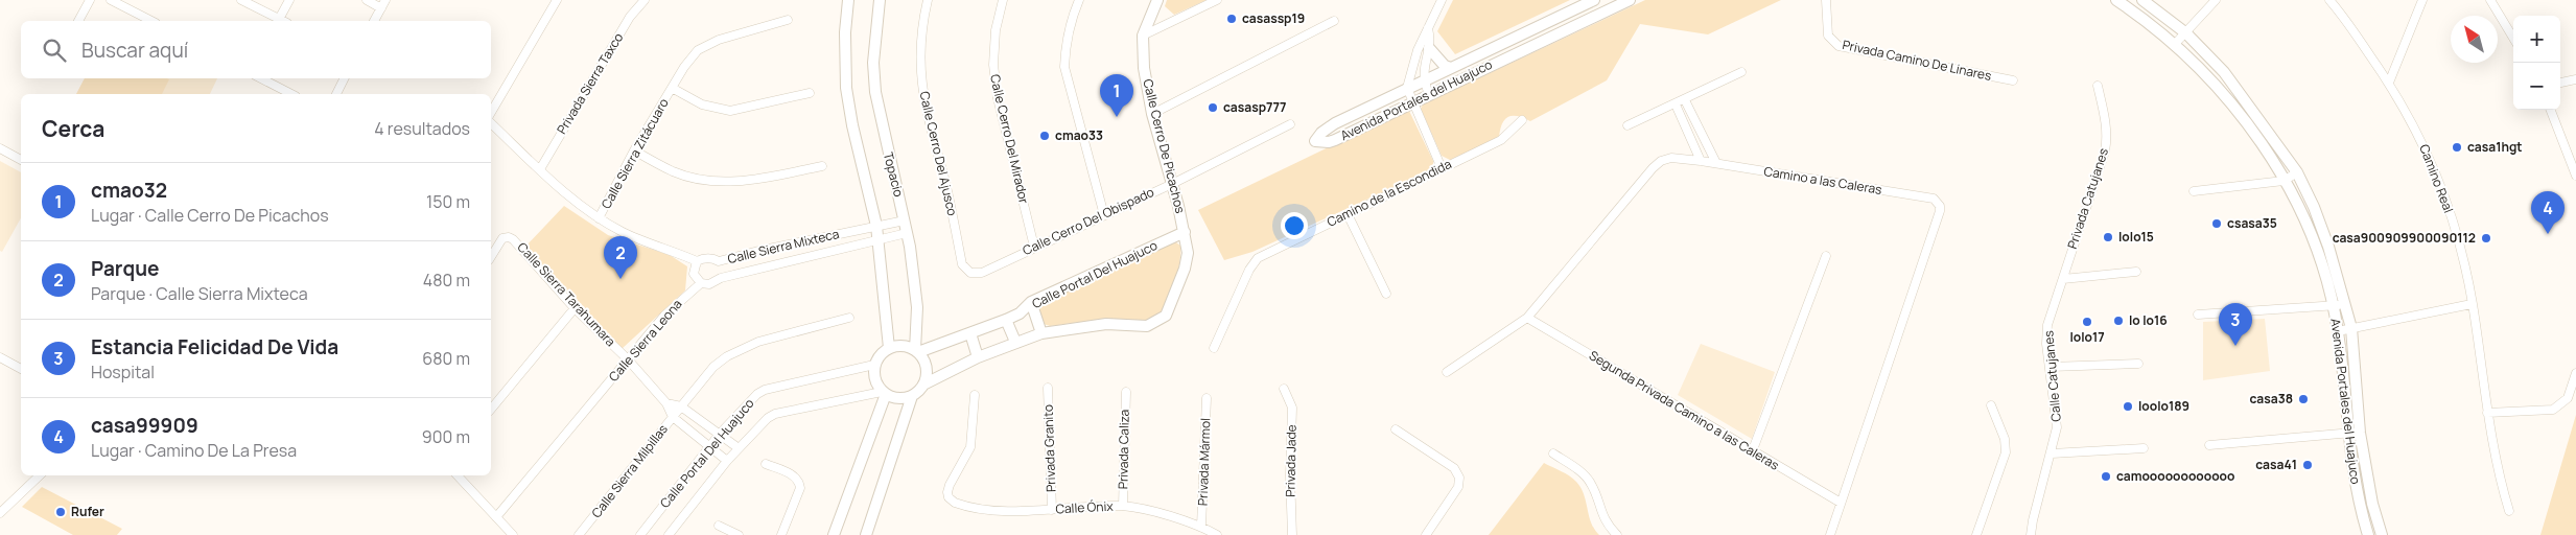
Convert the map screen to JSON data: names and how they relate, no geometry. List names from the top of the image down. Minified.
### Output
{"streets":{"street":["Privada Camino De Linares","Privada Sierra Taxco","Avenida Portales del Huajuco","Calle Cerro Del Mirador","Calle Cerro De Picachos","Calle Sierra Zitácuaro","Calle Cerro Del Ajusco","Topacio","Camino Real","Camino a las Caleras","Camino de la Escondida","Privada Catujanes","Calle Cerro Del Obispado","Calle Sierra Mixteca","Calle Portal Del Huajuco","Calle Sierra Tarahumara","Calle Sierra Leona","Calle Catujanes","Segunda Privada Camino a las Caleras","Privada Granito","Privada Caliza","Privada Jade","Privada Mármol","Calle Sierra Milpillas","Calle Ónix"]},"crossings":[["Privada Sierra Taxco","Calle Sierra Mixteca"],["Calle Cerro Del Mirador","Calle Cerro Del Obispado"],["Calle Cerro De Picachos","Calle Cerro Del Obispado"],["Calle Cerro De Picachos","Calle Portal Del Huajuco"],["Calle Sierra Zitácuaro","Calle Sierra Mixteca"],["Calle Cerro Del Ajusco","Calle Cerro Del Obispado"],["Topacio","Calle Sierra Mixteca"],["Topacio","Calle Portal Del Huajuco"],["Topacio","Calle Sierra Leona"],["Camino a las Caleras","Segunda Privada Camino a las Caleras"],["Privada Catujanes","Calle Catujanes"],["Calle Sierra Mixteca","Calle Sierra Leona"],["Calle Portal Del Huajuco","Calle Sierra Tarahumara"],["Calle Sierra Tarahumara","Calle Sierra Leona"],["Calle Sierra Tarahumara","Calle Sierra Milpillas"],["Privada Granito","Calle Ónix"],["Privada Caliza","Calle Ónix"],["Privada Mármol","Calle Ónix"]],"places":["casassp19","casasp777","cmao33","casa1hgt","csasa35","lolo15","casa900909900090112","lo lo16","lolo17","casa38","loolo189","casa41","camoooooooooooo","Rufer"],"north":"top left","page":{"map_buttons":["+","−"],"search":"Buscar aquí","pins":["1","4","2","3"],"heading":["Cerca","4 resultados"],"list":[{"mark":"1","name":"cmao32","note":"Lugar · Calle Cerro De Picachos","value":"150 m"},{"mark":"2","name":"Parque","note":"Parque · Calle Sierra Mixteca","value":"480 m"},{"mark":"3","name":"Estancia Felicidad De Vida","note":"Hospital","value":"680 m"},{"mark":"4","name":"casa99909","note":"Lugar · Camino De La Presa","value":"900 m"}]}}
